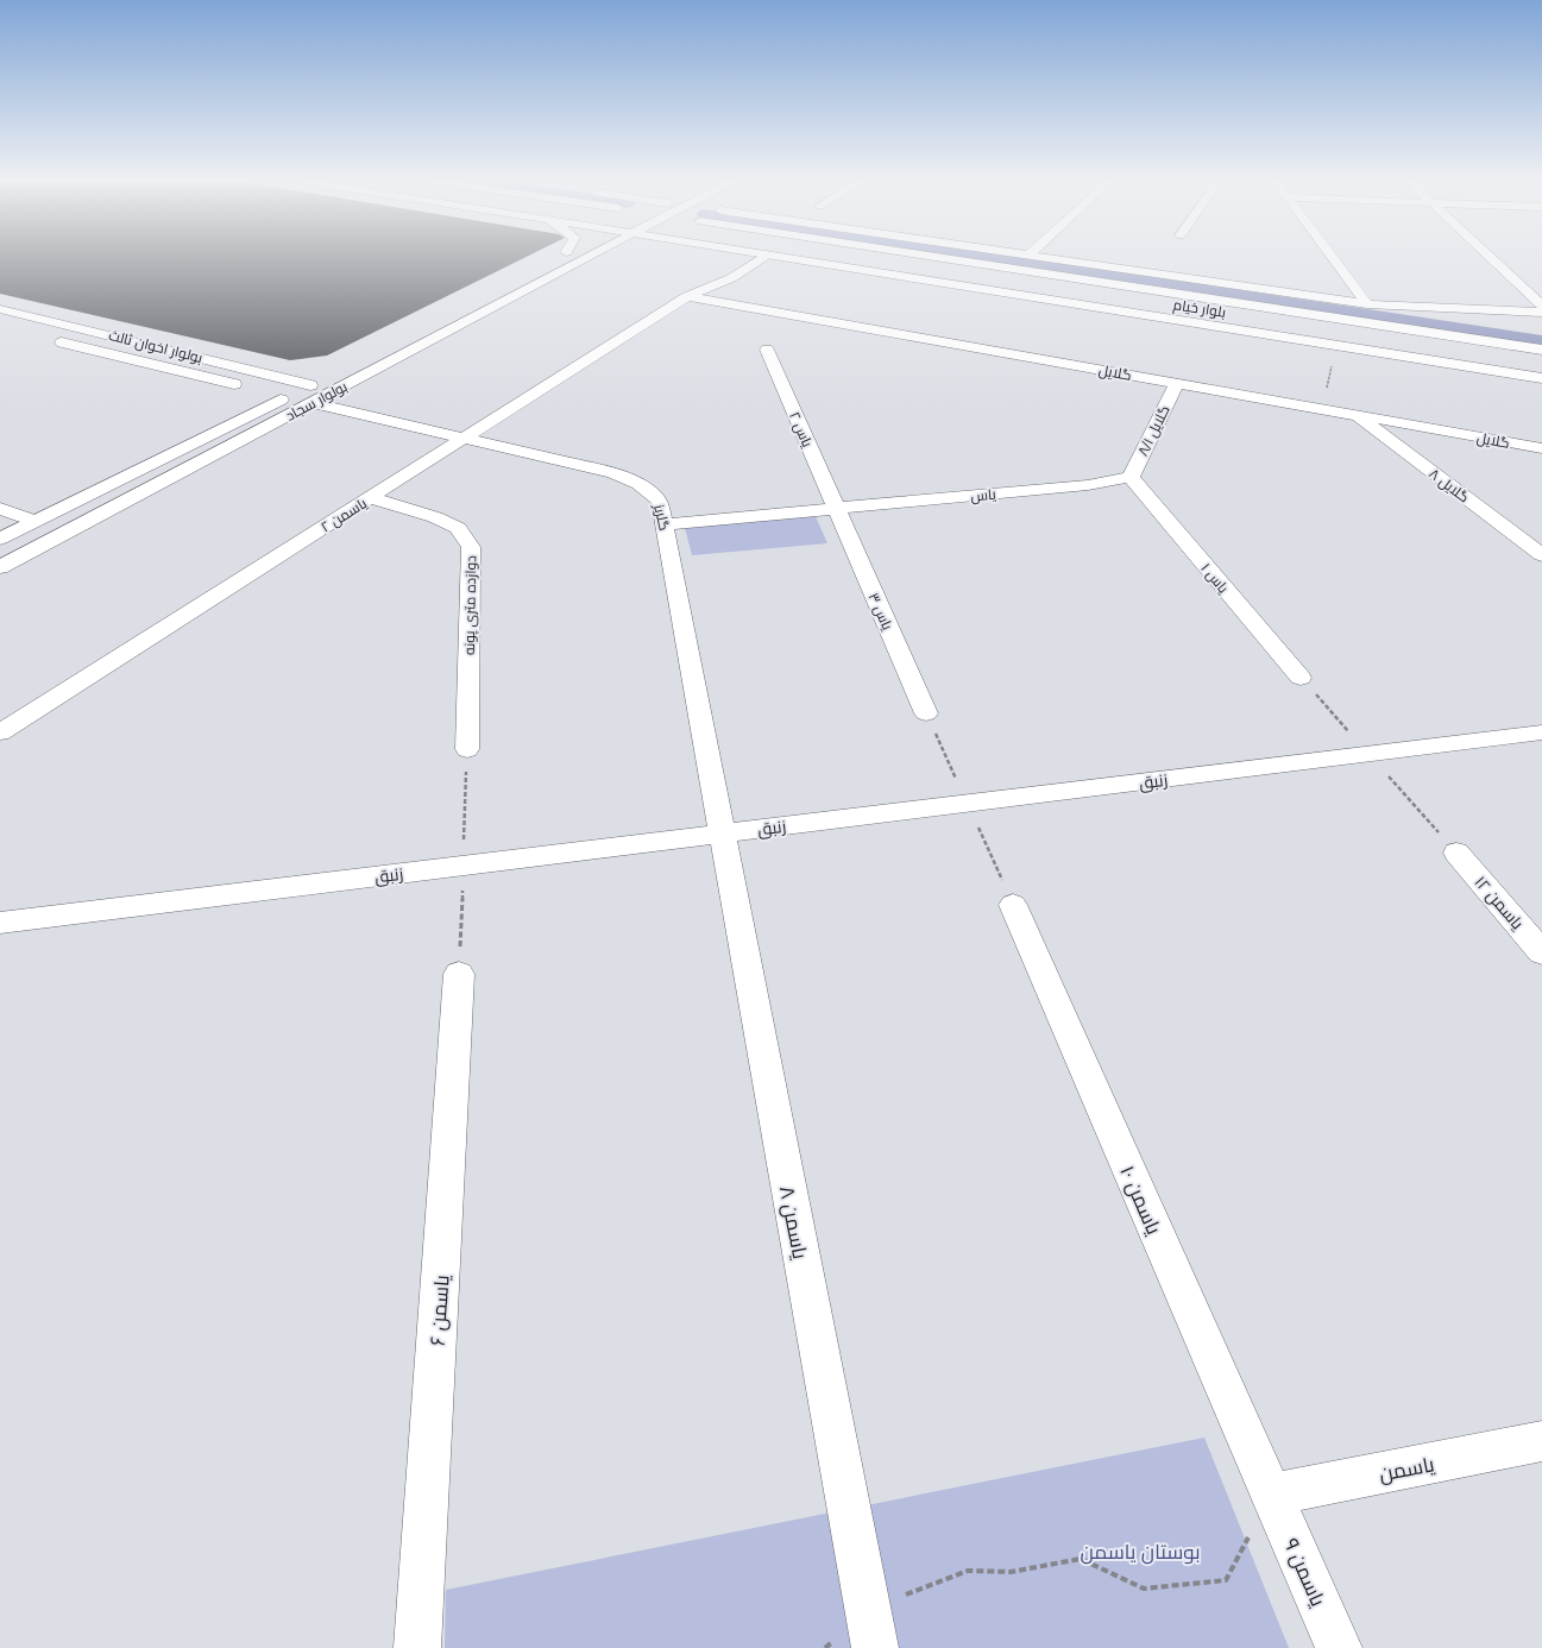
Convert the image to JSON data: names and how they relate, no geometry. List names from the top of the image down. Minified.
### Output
{"streets":{"street":["بلوار خیام","بولوار اخوان ثالث","گلایل","بولوار سجاد","یاس ۲","گلایل ۸/۱","گلایل ۸","یاس","یاسمن ۲","گلریز","یاس ۱","دوازده متری پونه","یاس ۳","زنبق","یاسمن ۱۲","یاسمن ۱۰","یاسمن ۸","یاسمن ۶","یاسمن","یاسمن ۹"]},"crossings":[["بولوار اخوان ثالث","بولوار سجاد"],["گلایل","گلایل ۸/۱"],["گلایل","گلایل ۸"],["گلایل","یاسمن ۲"],["بولوار سجاد","گلریز"],["یاس ۲","یاس"],["یاس ۲","یاس ۳"],["گلایل ۸/۱","یاس"],["گلایل ۸/۱","یاس ۱"],["یاس","گلریز"],["یاس","یاس ۱"],["یاس","یاس ۳"],["یاسمن ۲","گلریز"],["یاسمن ۲","دوازده متری پونه"],["گلریز","زنبق"],["گلریز","یاسمن ۸"],["زنبق","یاسمن ۸"],["یاسمن ۱۰","یاسمن"],["یاسمن ۱۰","یاسمن ۹"],["یاسمن","یاسمن ۹"]],"parks":["بوستان یاسمن"]}
